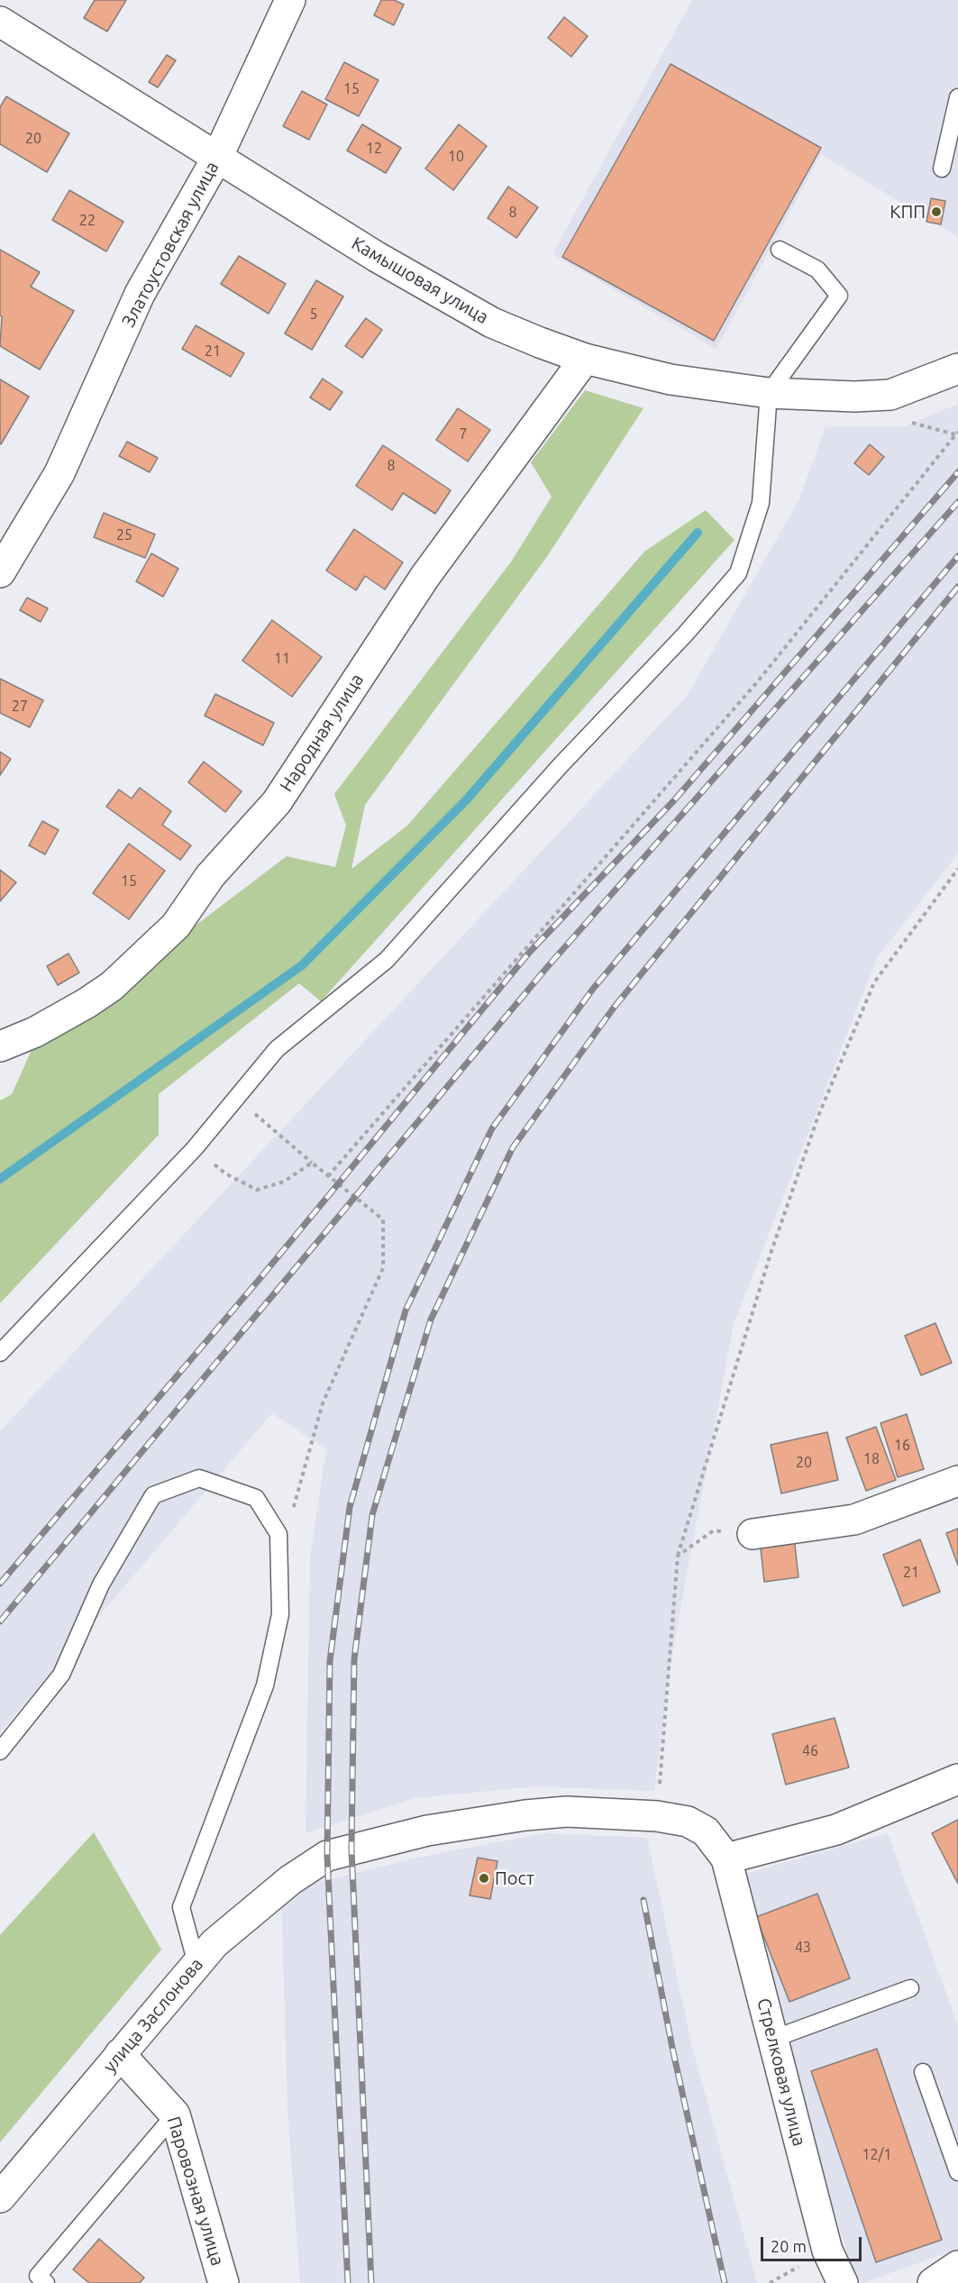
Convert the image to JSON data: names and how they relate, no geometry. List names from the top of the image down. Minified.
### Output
{"streets":{"street":["Златоустовская улица","Камышовая улица","Народная улица","улица Заслонова","Стрелковая улица","Паровозная улица"]},"crossings":[["Златоустовская улица","Камышовая улица"],["Камышовая улица","Народная улица"],["улица Заслонова","Стрелковая улица"],["улица Заслонова","Паровозная улица"]],"places":["КПП","Пост"],"house_numbers":["15","20","12","10","8","22","5","21","7","8","25","11","27","15","16","18","20","21","46","43","12/1"],"scale_bar":"20 m"}
